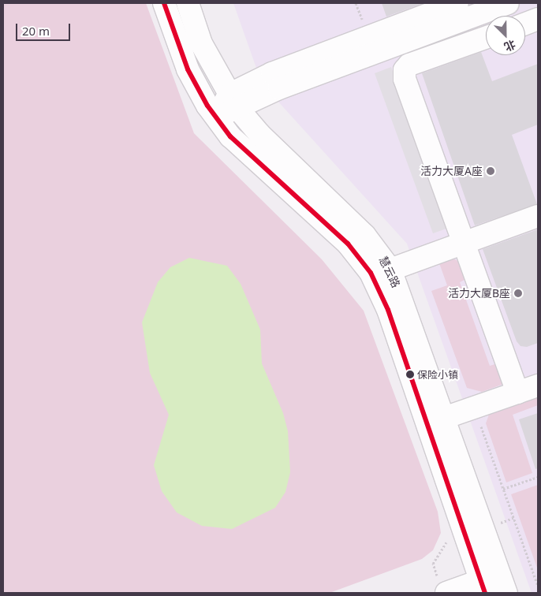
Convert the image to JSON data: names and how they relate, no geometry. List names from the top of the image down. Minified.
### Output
{"streets":{"street":["慧云路"]},"places":["活力大厦A座","活力大厦B座","保险小镇"],"scale_bar":"20 m","north":"bottom right"}
